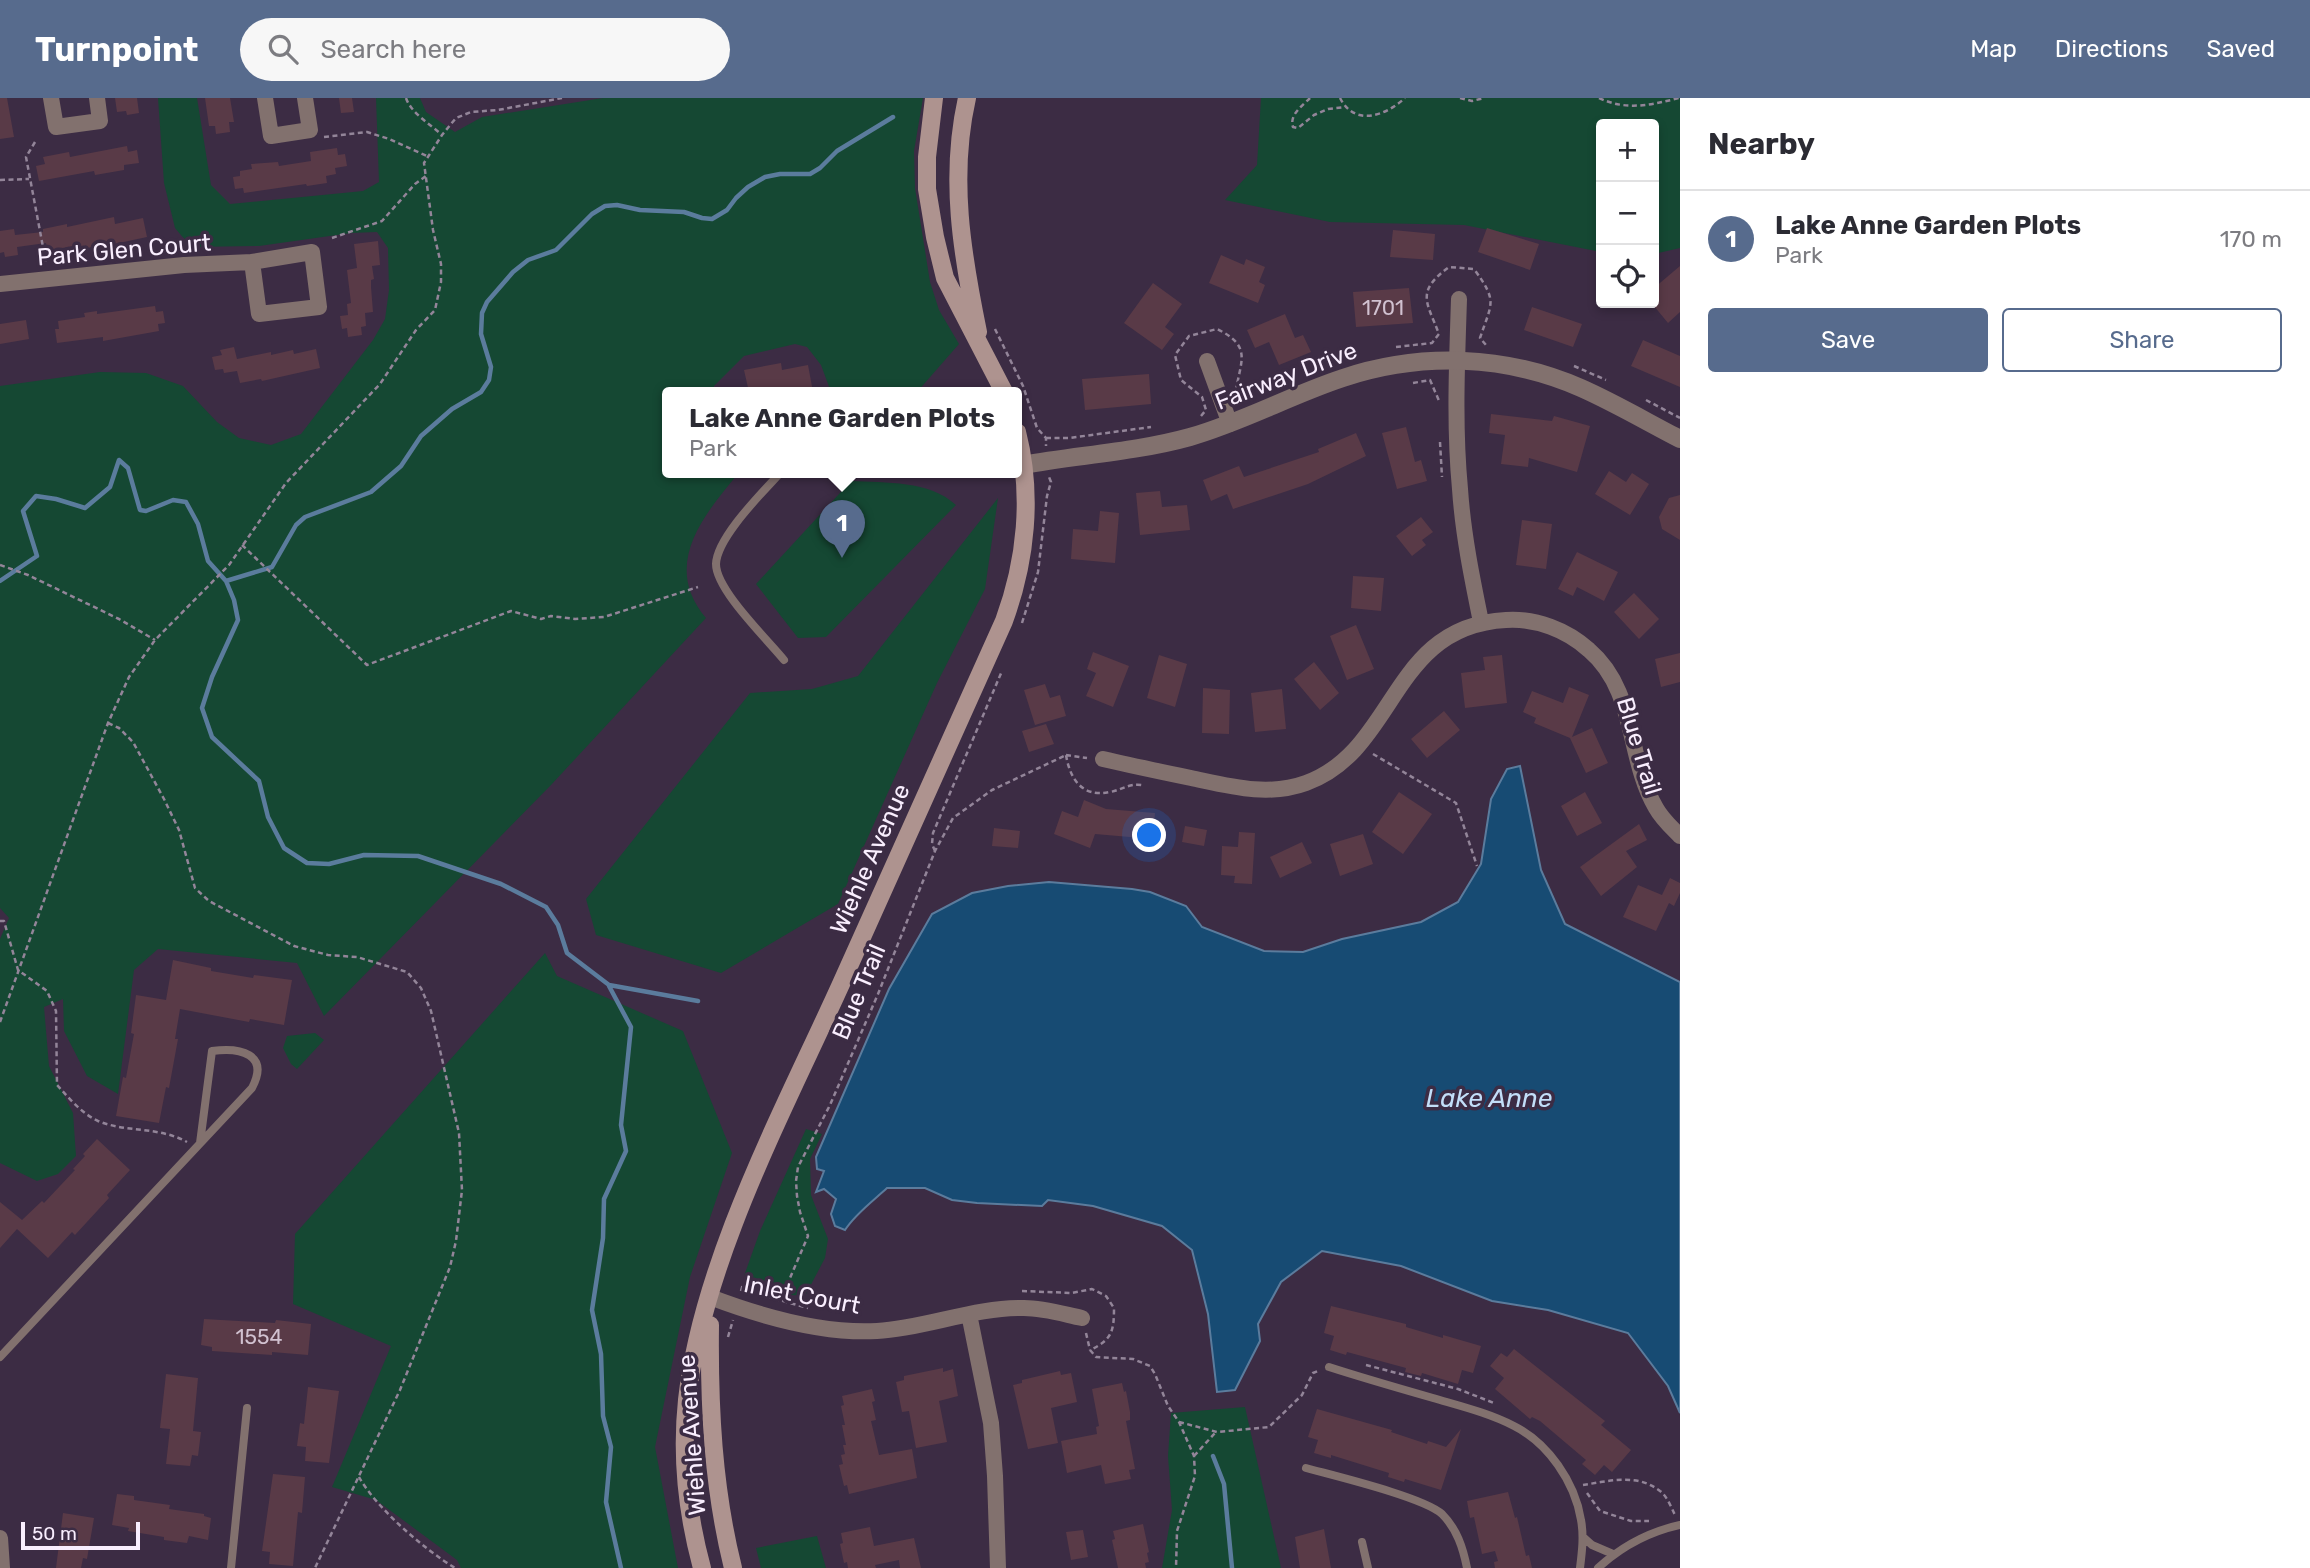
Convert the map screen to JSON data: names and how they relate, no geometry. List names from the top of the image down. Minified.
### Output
{"streets":{"main road":["Wiehle Avenue"],"street":["Park Glen Court","Fairway Drive","Inlet Court"],"path":["Blue Trail"]},"crossings":[["Wiehle Avenue","Inlet Court"]],"water":["Lake Anne"],"house_numbers":["1701","1554"],"scale_bar":"50 m","page":{"header":"Turnpoint","search":"Search here","nav":["Map","Directions","Saved"],"heading":"Nearby","map_buttons":["+","−"],"list":[{"mark":"1","name":"Lake Anne Garden Plots","note":"Park","value":"170 m"}],"buttons":["Save","Share"],"popup":["Lake Anne Garden Plots","Park"],"pins":"1","scale":"50 m"}}
